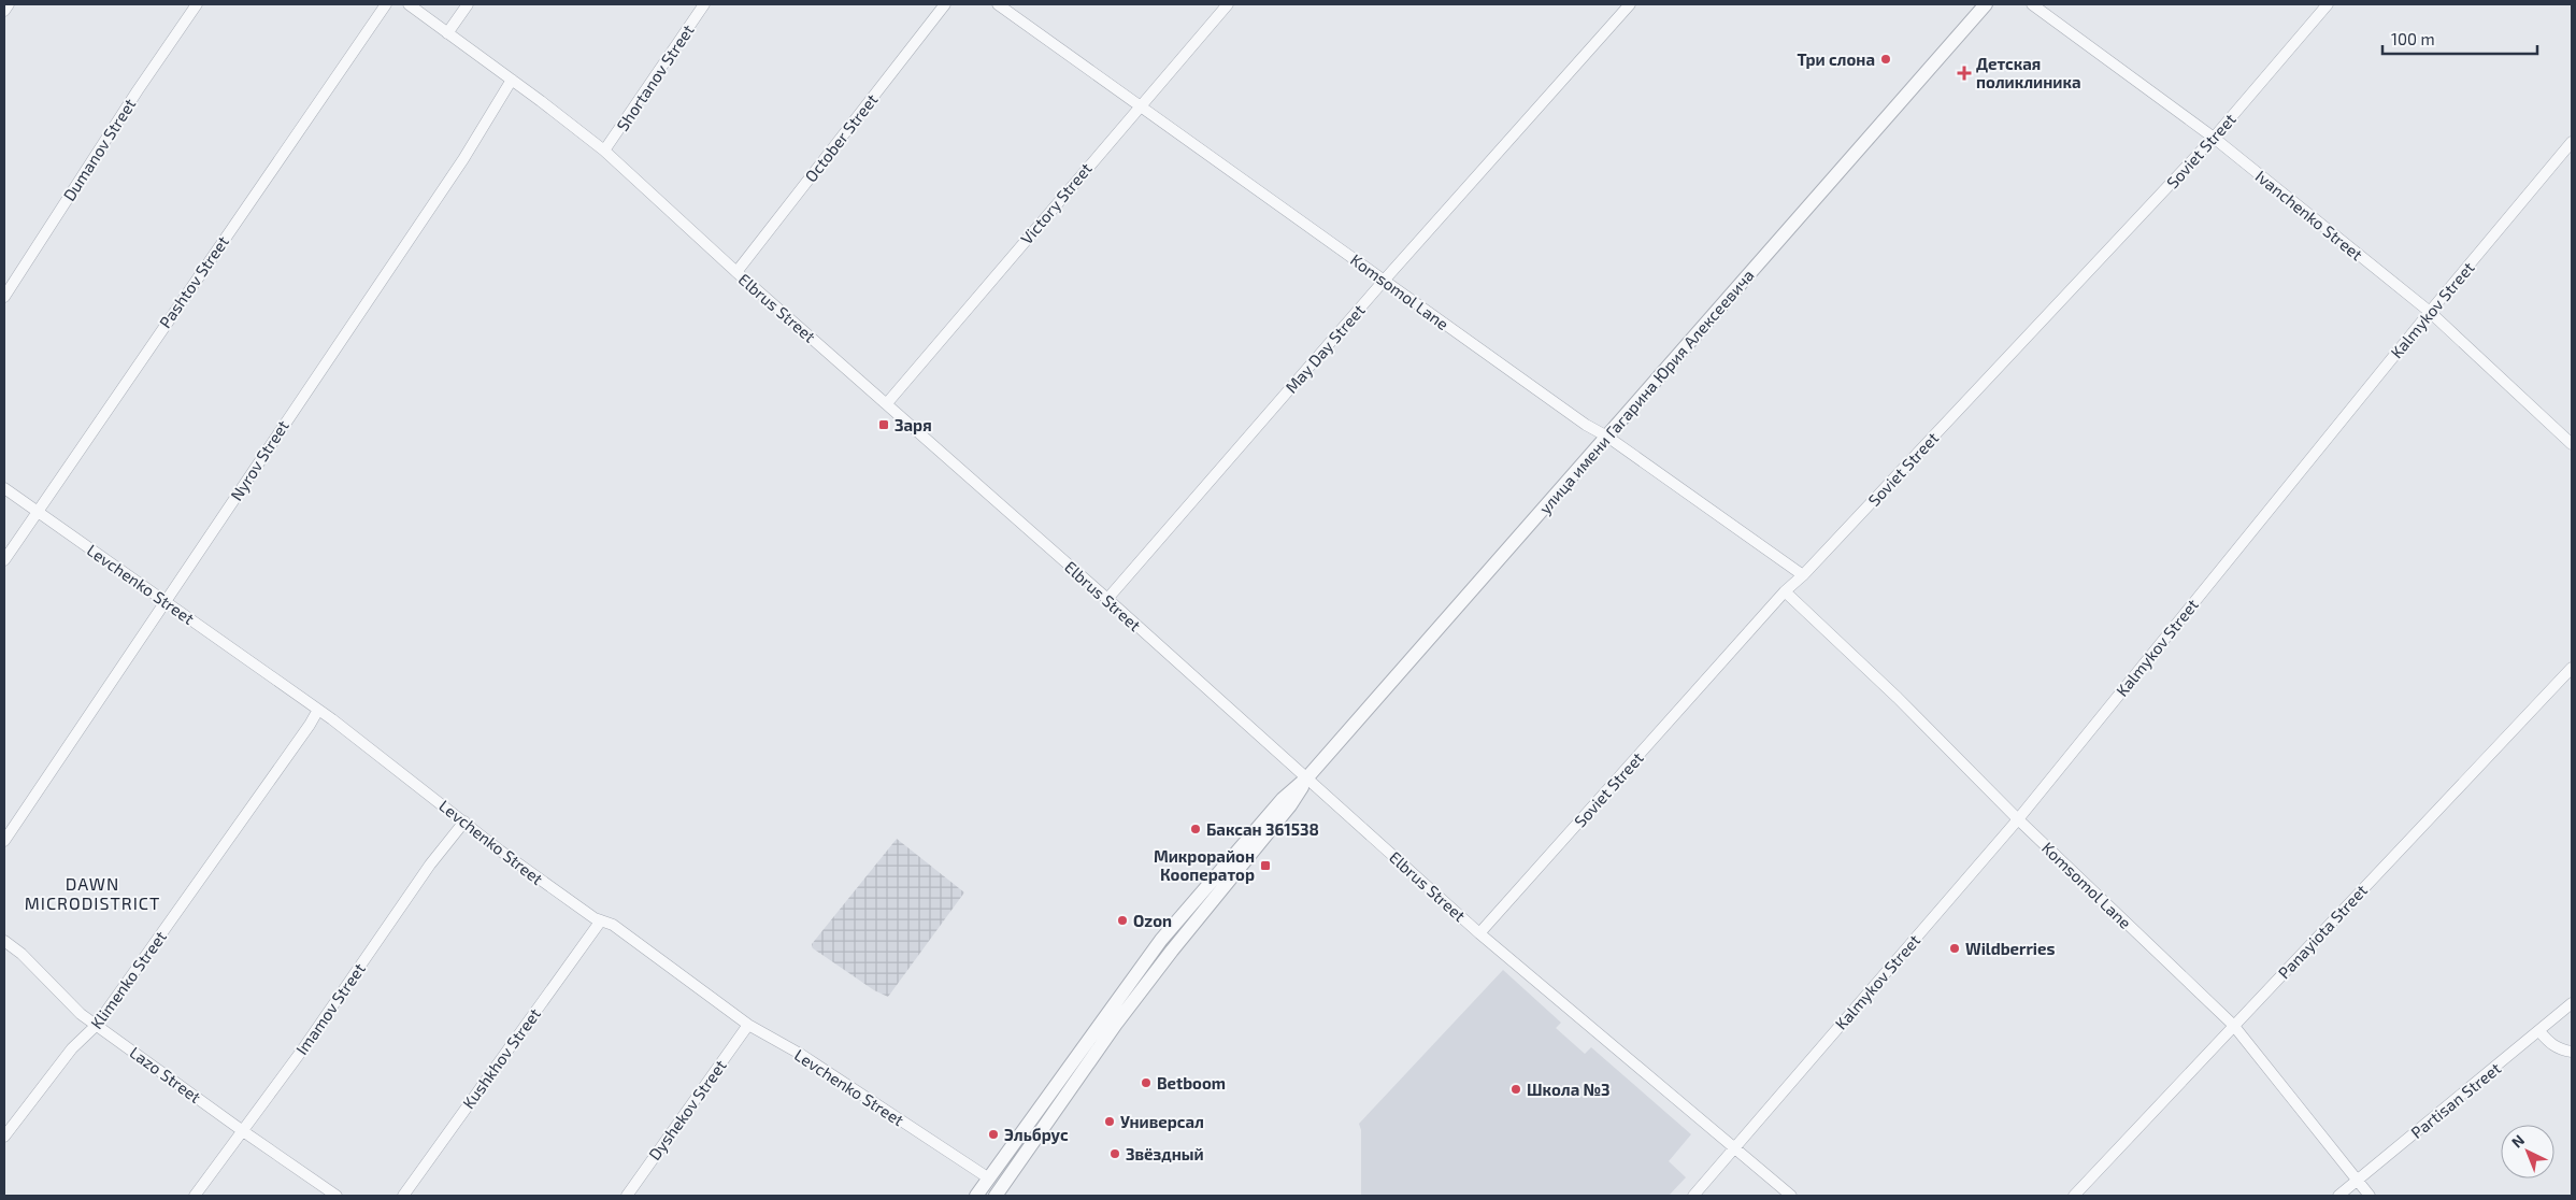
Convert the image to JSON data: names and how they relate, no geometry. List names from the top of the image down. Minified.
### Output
{"streets":{"street":["Shortanov Street","October Street","Dumanov Street","Soviet Street","Victory Street","Ivanchenko Street","Pashtov Street","Komsomol Lane","Elbrus Street","Kalmykov Street","May Day Street","улица имени Гагарина Юрия Алексеевича","Nyrov Street","Levchenko Street","Panayiota Street","Klimenko Street","Imamov Street","Kushkhov Street","Lazo Street","Partisan Street","Dyshekov Street"]},"crossings":[["Shortanov Street","Elbrus Street"],["October Street","Elbrus Street"],["Soviet Street","Ivanchenko Street"],["Soviet Street","Komsomol Lane"],["Soviet Street","Elbrus Street"],["Victory Street","Komsomol Lane"],["Victory Street","Elbrus Street"],["Ivanchenko Street","Kalmykov Street"],["Pashtov Street","Levchenko Street"],["Komsomol Lane","Kalmykov Street"],["Komsomol Lane","May Day Street"],["Komsomol Lane","улица имени Гагарина Юрия Алексеевича"],["Komsomol Lane","Panayiota Street"],["Komsomol Lane","Partisan Street"],["Elbrus Street","Kalmykov Street"],["Elbrus Street","May Day Street"],["Elbrus Street","улица имени Гагарина Юрия Алексеевича"],["Elbrus Street","Nyrov Street"],["улица имени Гагарина Юрия Алексеевича","Levchenko Street"],["Nyrov Street","Levchenko Street"],["Levchenko Street","Klimenko Street"],["Levchenko Street","Imamov Street"],["Levchenko Street","Kushkhov Street"],["Levchenko Street","Dyshekov Street"],["Klimenko Street","Lazo Street"],["Imamov Street","Lazo Street"]],"districts":["DAWN MICRODISTRICT"],"places":{"other":["Три слона","Баксан 361538","Ozon","Wildberries","Betboom","Школа №3","Универсал","Эльбрус","Звёздный"],"health":["Детская поликлиника"],"transit":["Заря","Микрорайон Кооператор"]},"scale_bar":"100 m","north":"top left"}
